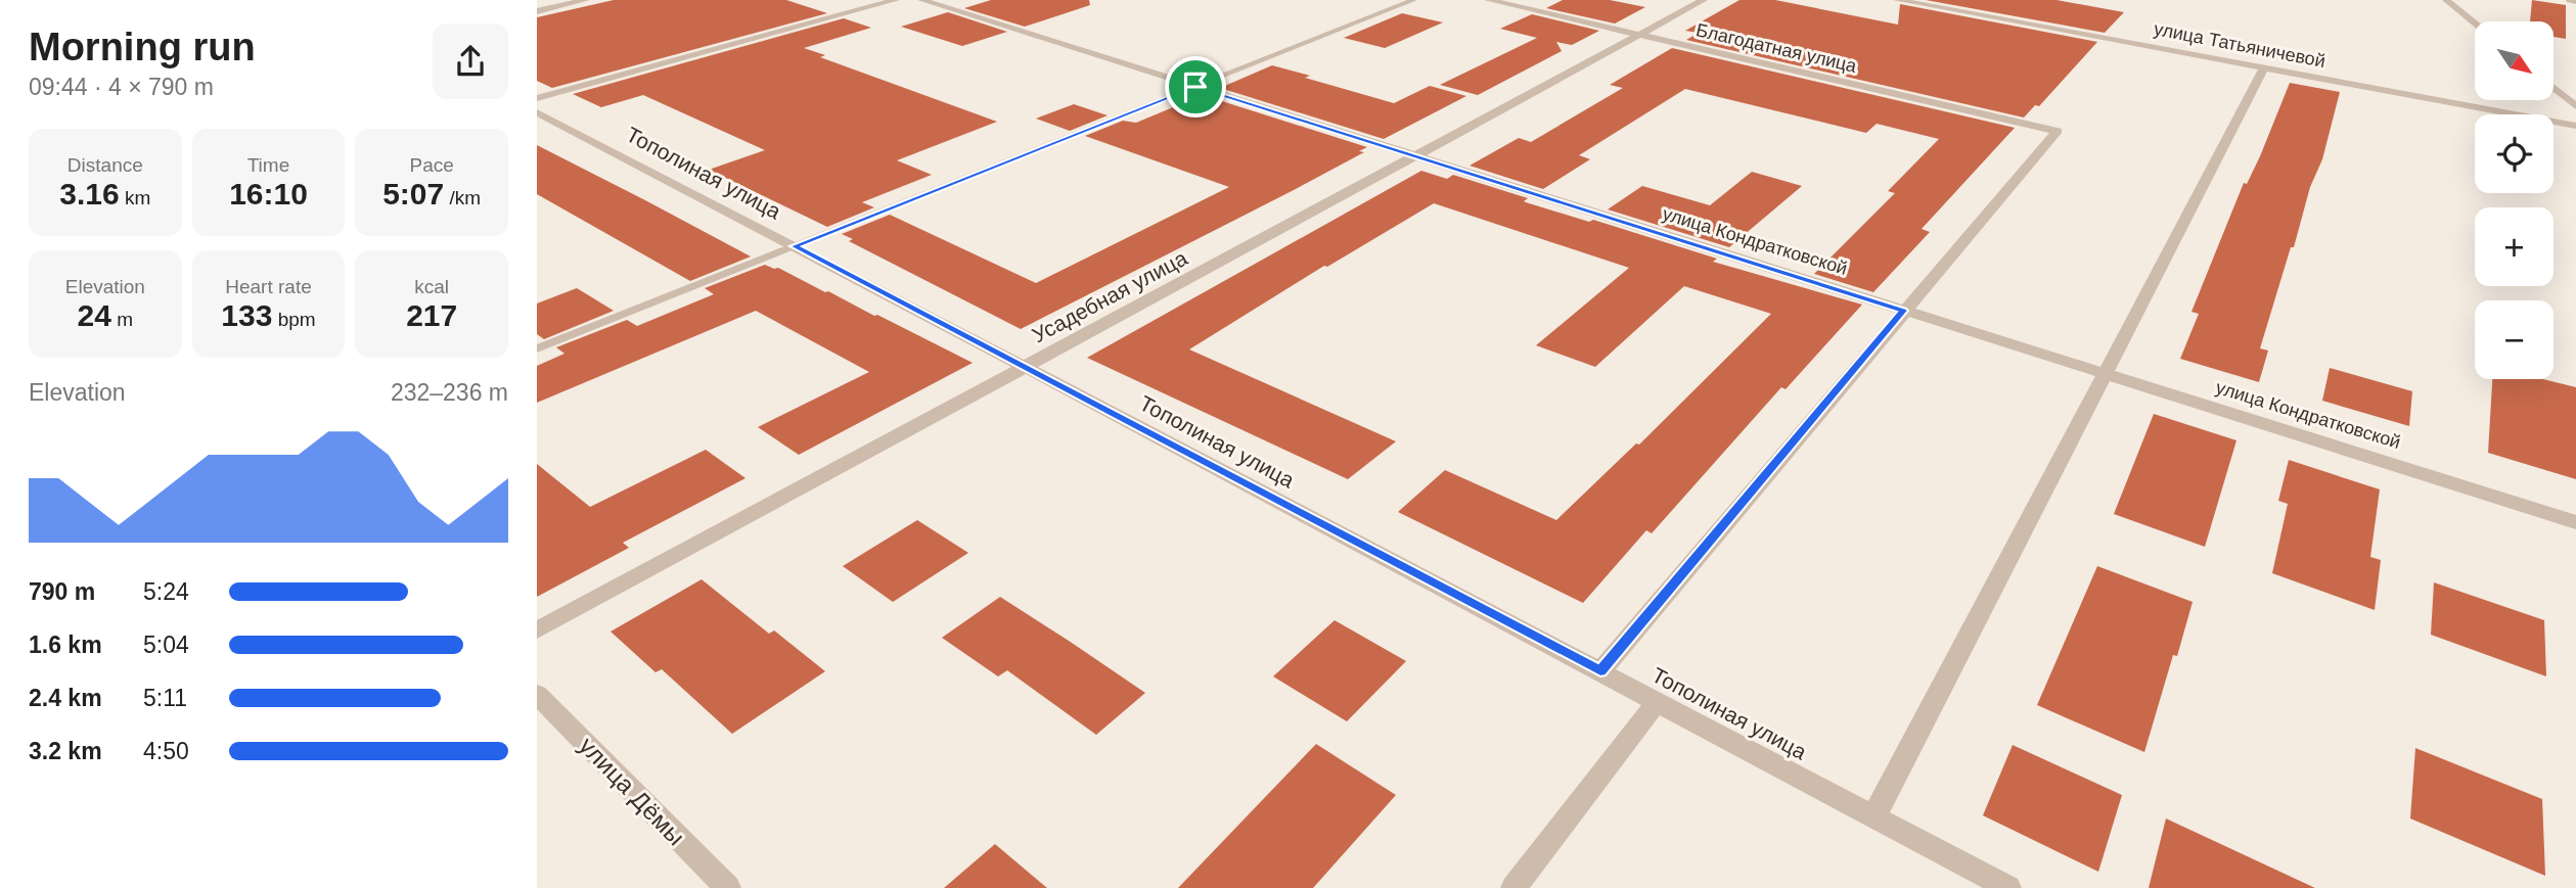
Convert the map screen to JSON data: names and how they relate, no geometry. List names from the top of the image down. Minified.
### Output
{"streets":{"street":["улица Татьяничевой","Благодатная улица","Тополиная улица","улица Кондратковской","Усадебная улица","улица Дёмы"]},"crossings":[["Благодатная улица","улица Кондратковской"],["Благодатная улица","Усадебная улица"],["Тополиная улица","Усадебная улица"],["улица Кондратковской","Усадебная улица"]],"north":"bottom right","page":{"heading":["Morning run","09:44 · 4 × 790 m"],"map_buttons":["+","−"],"stats":[["Distance","3.16 km"],["Time","16:10"],["Pace","5:07 /km"],["Elevation","24 m"],["Heart rate","133 bpm"],["kcal","217"]],"chart":["Elevation","232–236 m"],"list":[{"name":"790 m","note":"5:24"},{"name":"1.6 km","note":"5:04"},{"name":"2.4 km","note":"5:11"},{"name":"3.2 km","note":"4:50"}]}}
